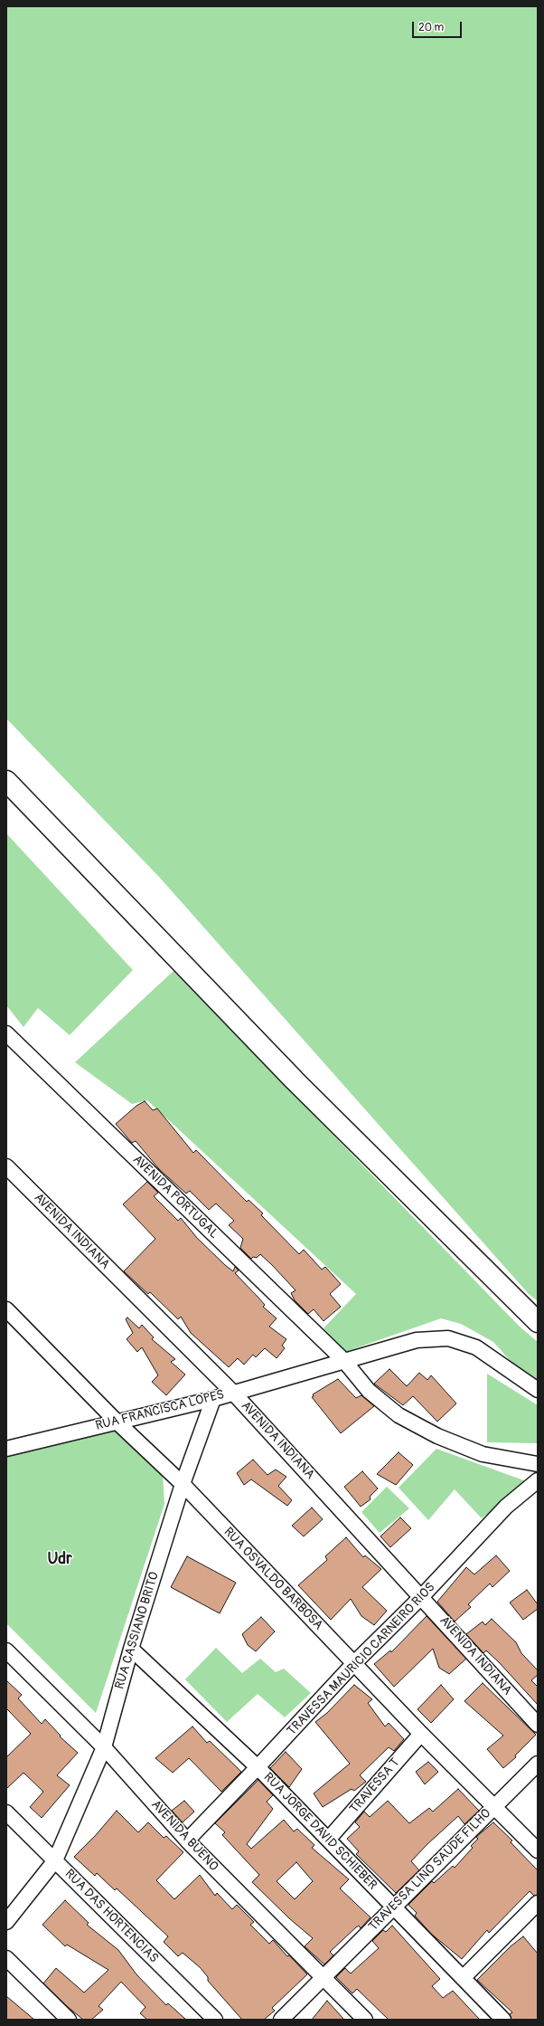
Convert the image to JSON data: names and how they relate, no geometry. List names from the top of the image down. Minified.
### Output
{"streets":{"street":["AVENIDA PORTUGAL","AVENIDA INDIANA","RUA FRANCISCA LOPES","RUA OSVALDO BARBOSA","RUA CASSIANO BRITO","TRAVESSA MAURICIO CARNEIRO RIOS","TRAVESSA T","RUA JORGE DAVID SCHIEBER","AVENIDA BUENO","TRAVESSA LINO SAUDE FILHO","RUA DAS HORTENCIAS"]},"crossings":[["AVENIDA PORTUGAL","RUA FRANCISCA LOPES"],["AVENIDA INDIANA","RUA FRANCISCA LOPES"],["AVENIDA INDIANA","TRAVESSA MAURICIO CARNEIRO RIOS"],["RUA FRANCISCA LOPES","RUA OSVALDO BARBOSA"],["RUA FRANCISCA LOPES","RUA CASSIANO BRITO"],["RUA OSVALDO BARBOSA","RUA CASSIANO BRITO"],["RUA OSVALDO BARBOSA","TRAVESSA MAURICIO CARNEIRO RIOS"],["RUA OSVALDO BARBOSA","TRAVESSA T"],["RUA OSVALDO BARBOSA","TRAVESSA LINO SAUDE FILHO"],["RUA CASSIANO BRITO","RUA JORGE DAVID SCHIEBER"],["RUA CASSIANO BRITO","AVENIDA BUENO"],["RUA CASSIANO BRITO","RUA DAS HORTENCIAS"],["TRAVESSA MAURICIO CARNEIRO RIOS","RUA JORGE DAVID SCHIEBER"],["TRAVESSA MAURICIO CARNEIRO RIOS","AVENIDA BUENO"],["TRAVESSA T","RUA JORGE DAVID SCHIEBER"],["RUA JORGE DAVID SCHIEBER","TRAVESSA LINO SAUDE FILHO"],["AVENIDA BUENO","TRAVESSA LINO SAUDE FILHO"]],"districts":["Udr"],"scale_bar":"20 m"}
